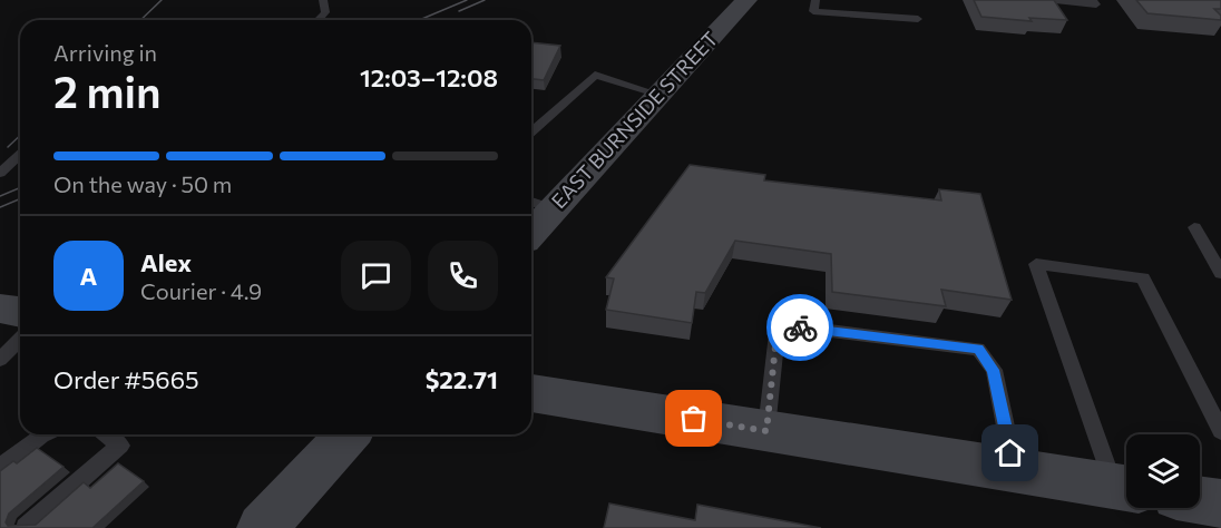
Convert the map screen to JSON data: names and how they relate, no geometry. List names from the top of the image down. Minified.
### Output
{"streets":{"main road":["EAST BURNSIDE STREET"]},"page":{"heading":["2 min","Arriving in","12:03–12:08"],"panel":["Alex","Courier · 4.9","Order #5665","$22.71"],"bar":"On the way · 50 m","round":"A"}}
